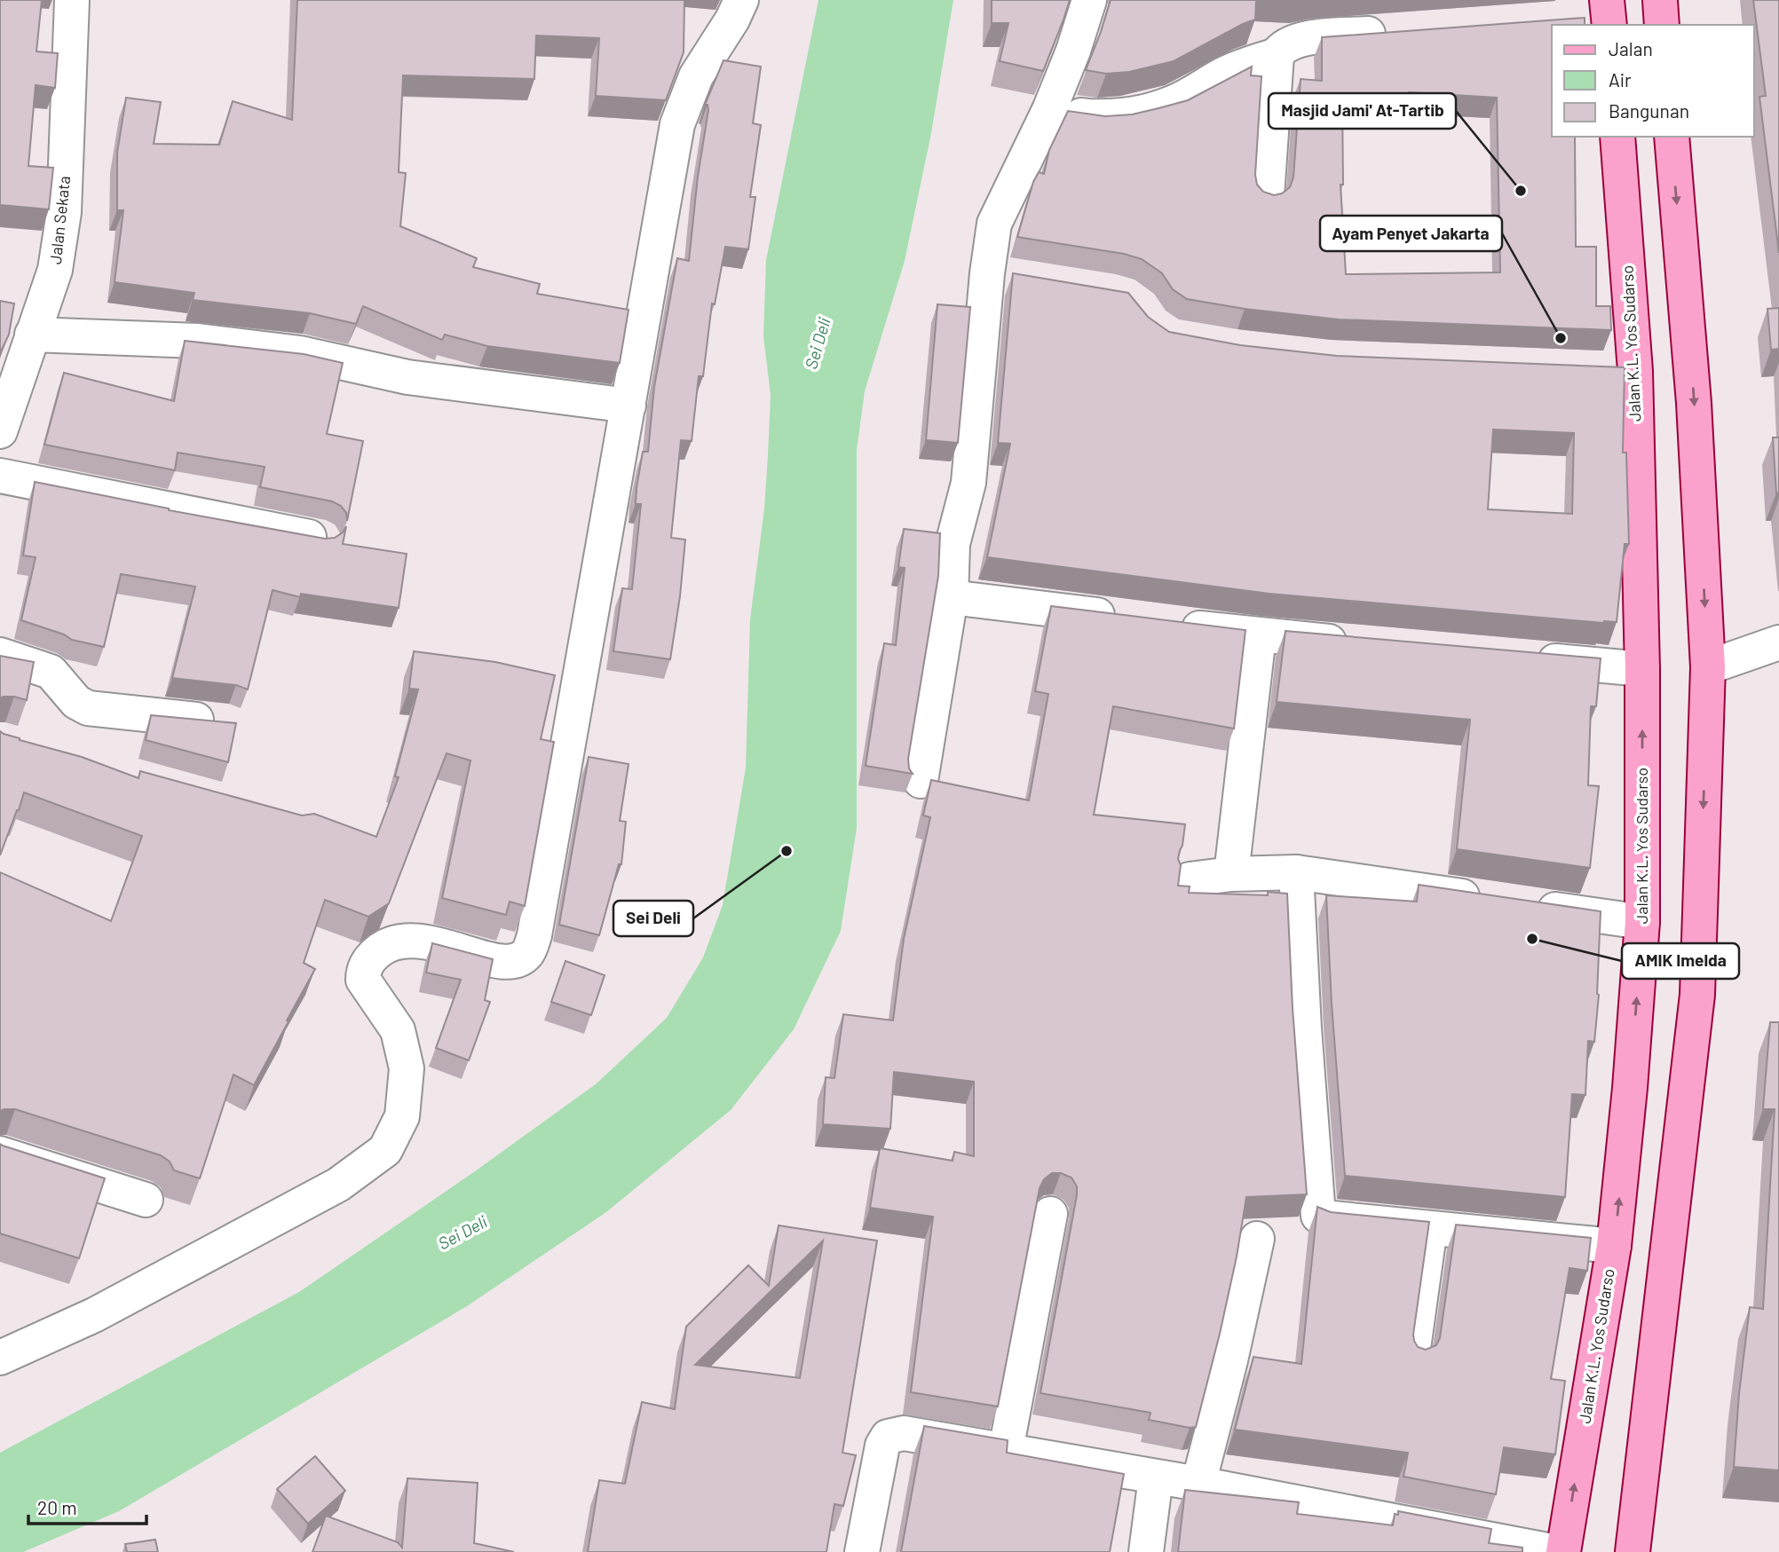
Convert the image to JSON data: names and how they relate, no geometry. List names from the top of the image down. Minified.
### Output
{"streets":{"main road":["Jalan K.L. Yos Sudarso"],"street":["Jalan Sekata"]},"water":["Sei Deli"],"places":["Masjid Jami' At-Tartib","Ayam Penyet Jakarta","Sei Deli","AMIK Imelda"],"legend":["Jalan","Air","Bangunan"],"scale_bar":"20 m"}
